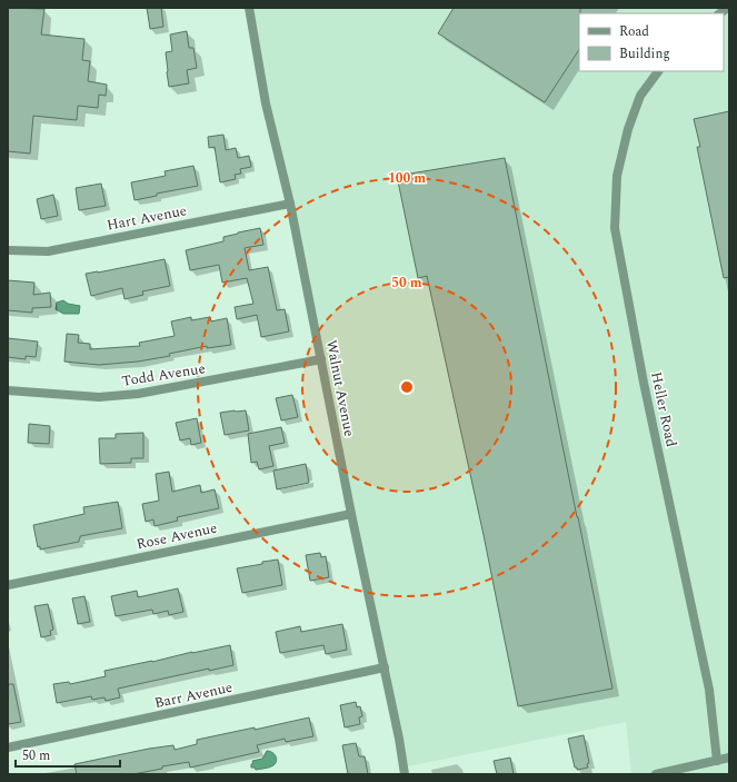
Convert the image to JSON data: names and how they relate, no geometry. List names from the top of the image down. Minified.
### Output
{"streets":{"street":["Hart Avenue","Todd Avenue","Walnut Avenue","Heller Road","Rose Avenue","Barr Avenue"]},"crossings":[["Hart Avenue","Walnut Avenue"],["Todd Avenue","Walnut Avenue"],["Walnut Avenue","Rose Avenue"],["Walnut Avenue","Barr Avenue"]],"legend":["Road","Building"],"scale_bar":"50 m","rings":["100 m","50 m"]}
